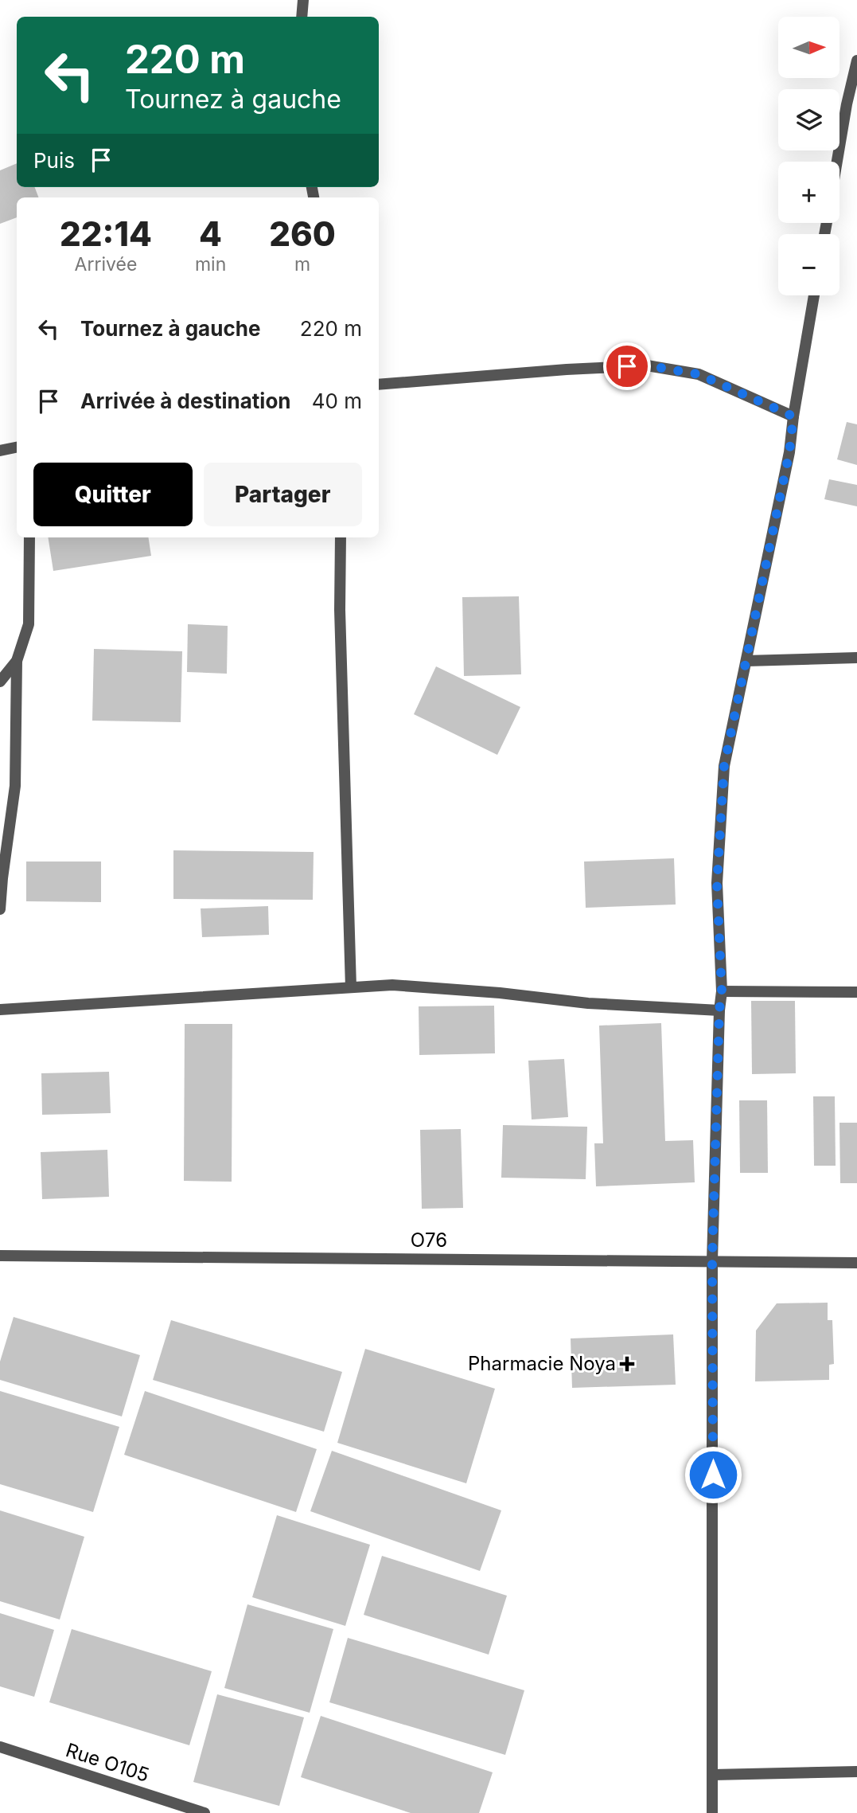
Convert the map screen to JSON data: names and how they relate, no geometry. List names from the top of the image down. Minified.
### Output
{"streets":{"street":["O76","Rue O105"]},"places":{"health":["Pharmacie Noya"]},"north":"right","page":{"map_buttons":["+","−"],"turn":["220 m","Tournez à gauche"],"then":"Puis","eta":["22:14","Arrivée","4","min","260","m"],"list":[{"name":"Tournez à gauche","value":"220 m"},{"name":"Arrivée à destination","value":"40 m"}],"buttons":["Quitter","Partager"]}}
